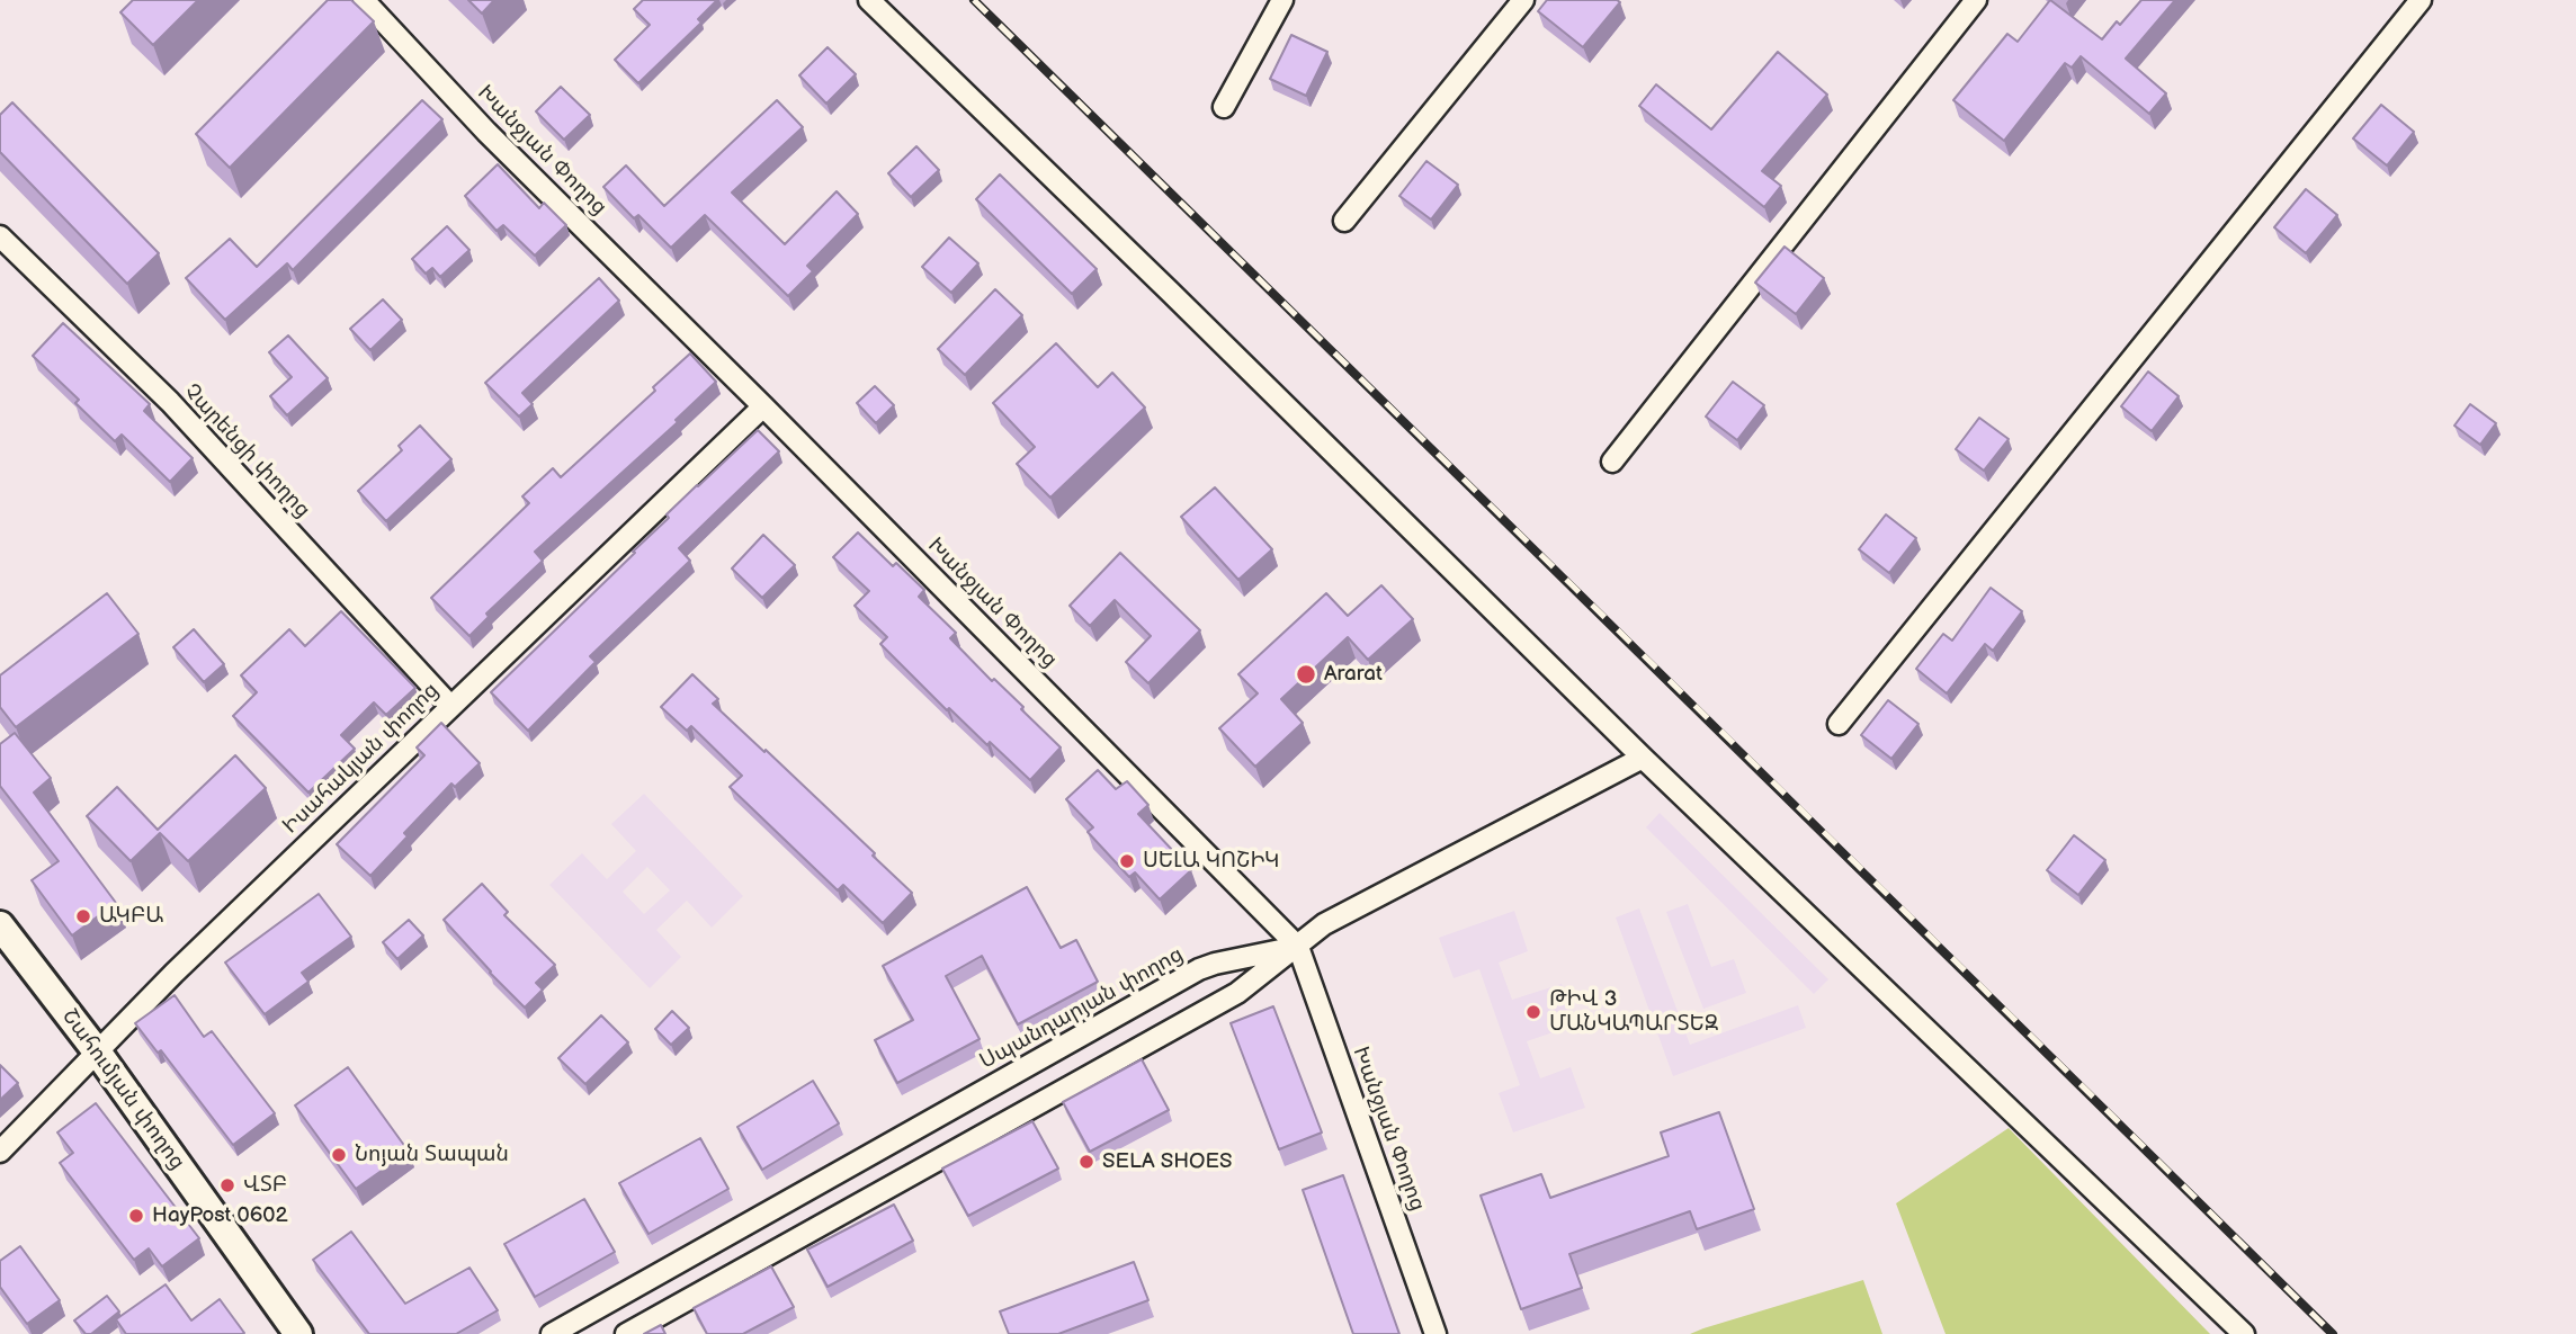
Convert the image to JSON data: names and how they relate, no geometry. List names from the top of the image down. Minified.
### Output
{"streets":{"main road":["Շահումյան փողոց"],"street":["Խանջյան Փողոց","Չարենցի փողոց","Իսահակյան փողոց","Սպանդարյան փողոց"]},"crossings":[["Խանջյան Փողոց","Իսահակյան փողոց"],["Խանջյան Փողոց","Սպանդարյան փողոց"],["Չարենցի փողոց","Իսահակյան փողոց"],["Իսահակյան փողոց","Շահումյան փողոց"]],"places":["Ararat","ՍԵԼԱ ԿՈՇԻԿ","ԱԿԲԱ","ԹԻՎ 3 ՄԱՆԿԱՊԱՐՏԵԶ","Նոյան Տապան","SELA SHOES","ՎՏԲ","HayPost 0602"]}
